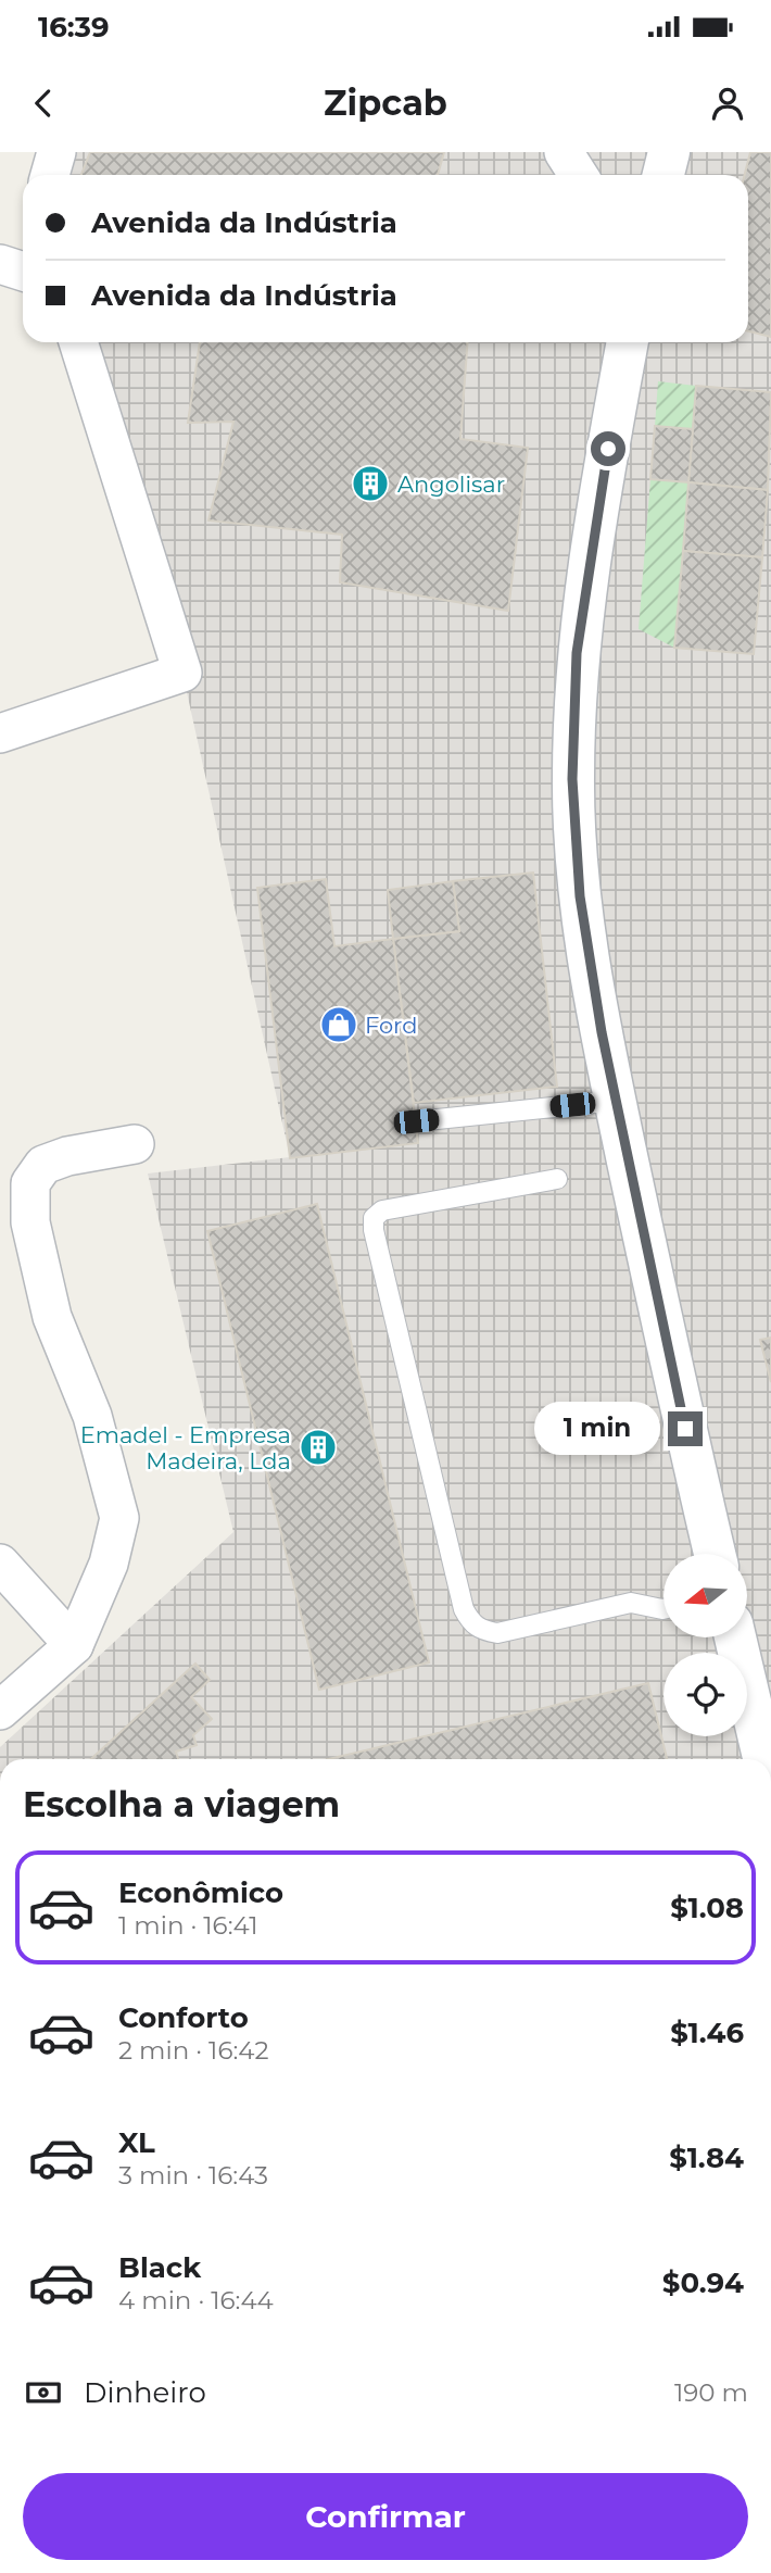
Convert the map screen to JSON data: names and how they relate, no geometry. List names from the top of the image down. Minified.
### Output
{"places":{"building":["Angolisar","Emadel - Empresa Madeira, Lda"],"shop":["Ford"]},"north":"left","page":{"status":"16:39","header":"Zipcab","banner":["Avenida da Indústria","Avenida da Indústria"],"bubble":"1 min","heading":"Escolha a viagem","list":[{"name":"Econômico","note":"1 min · 16:41","value":"$1.08"},{"name":"Conforto","note":"2 min · 16:42","value":"$1.46"},{"name":"XL","note":"3 min · 16:43","value":"$1.84"},{"name":"Black","note":"4 min · 16:44","value":"$0.94"}],"pay":["Dinheiro","190 m"],"buttons":"Confirmar"}}
